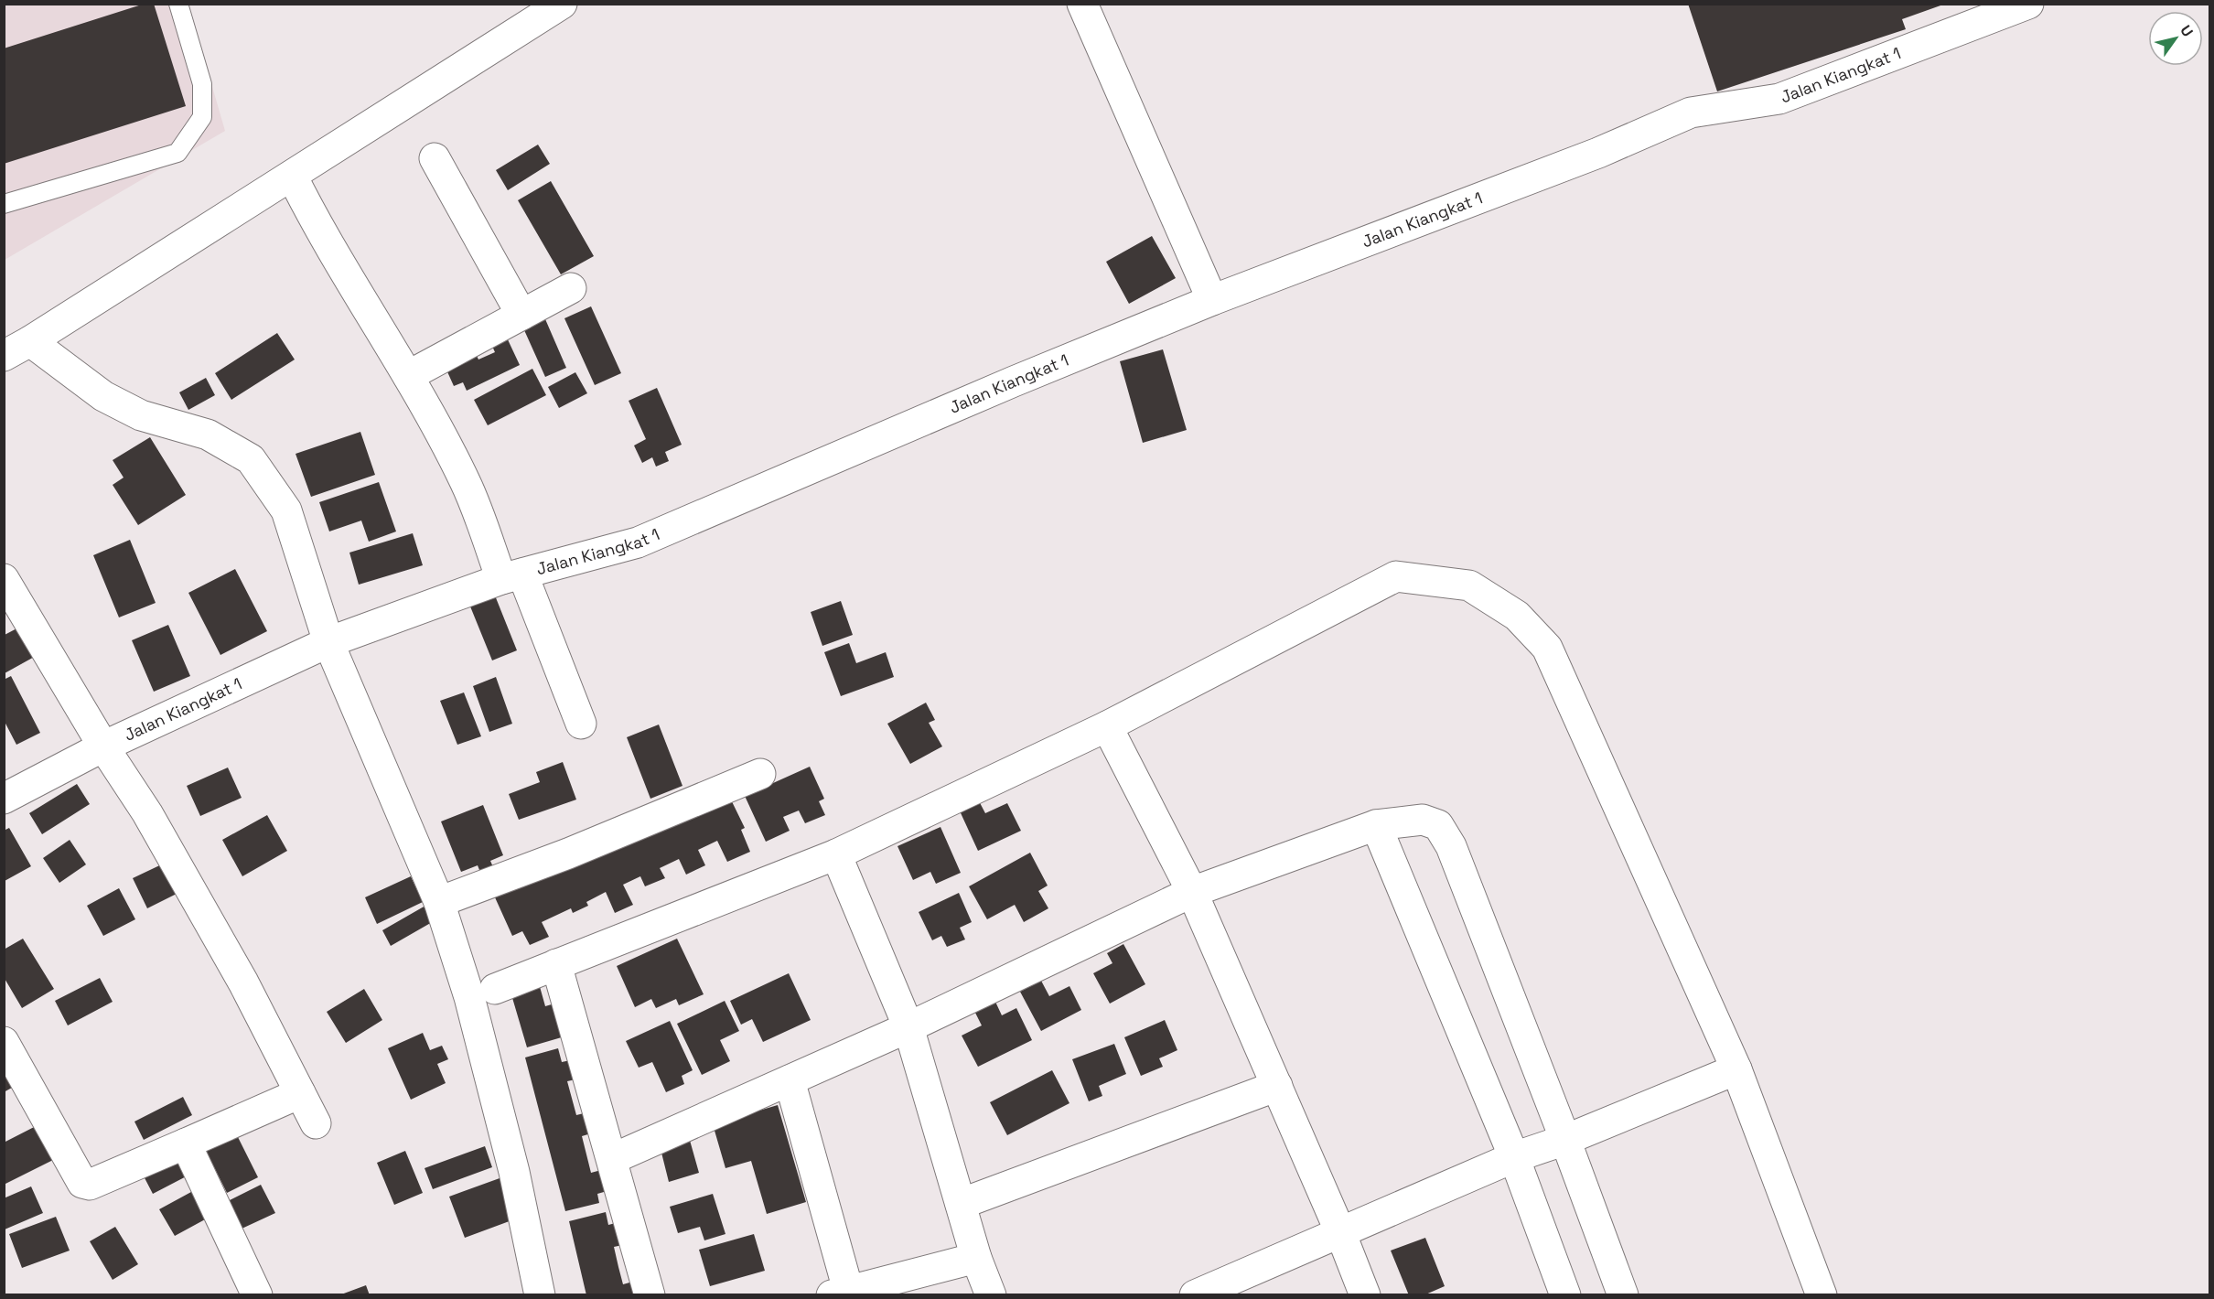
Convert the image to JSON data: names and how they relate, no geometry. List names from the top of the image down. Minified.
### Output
{"streets":{"street":["Jalan Kiangkat 1"]},"north":"top right"}
